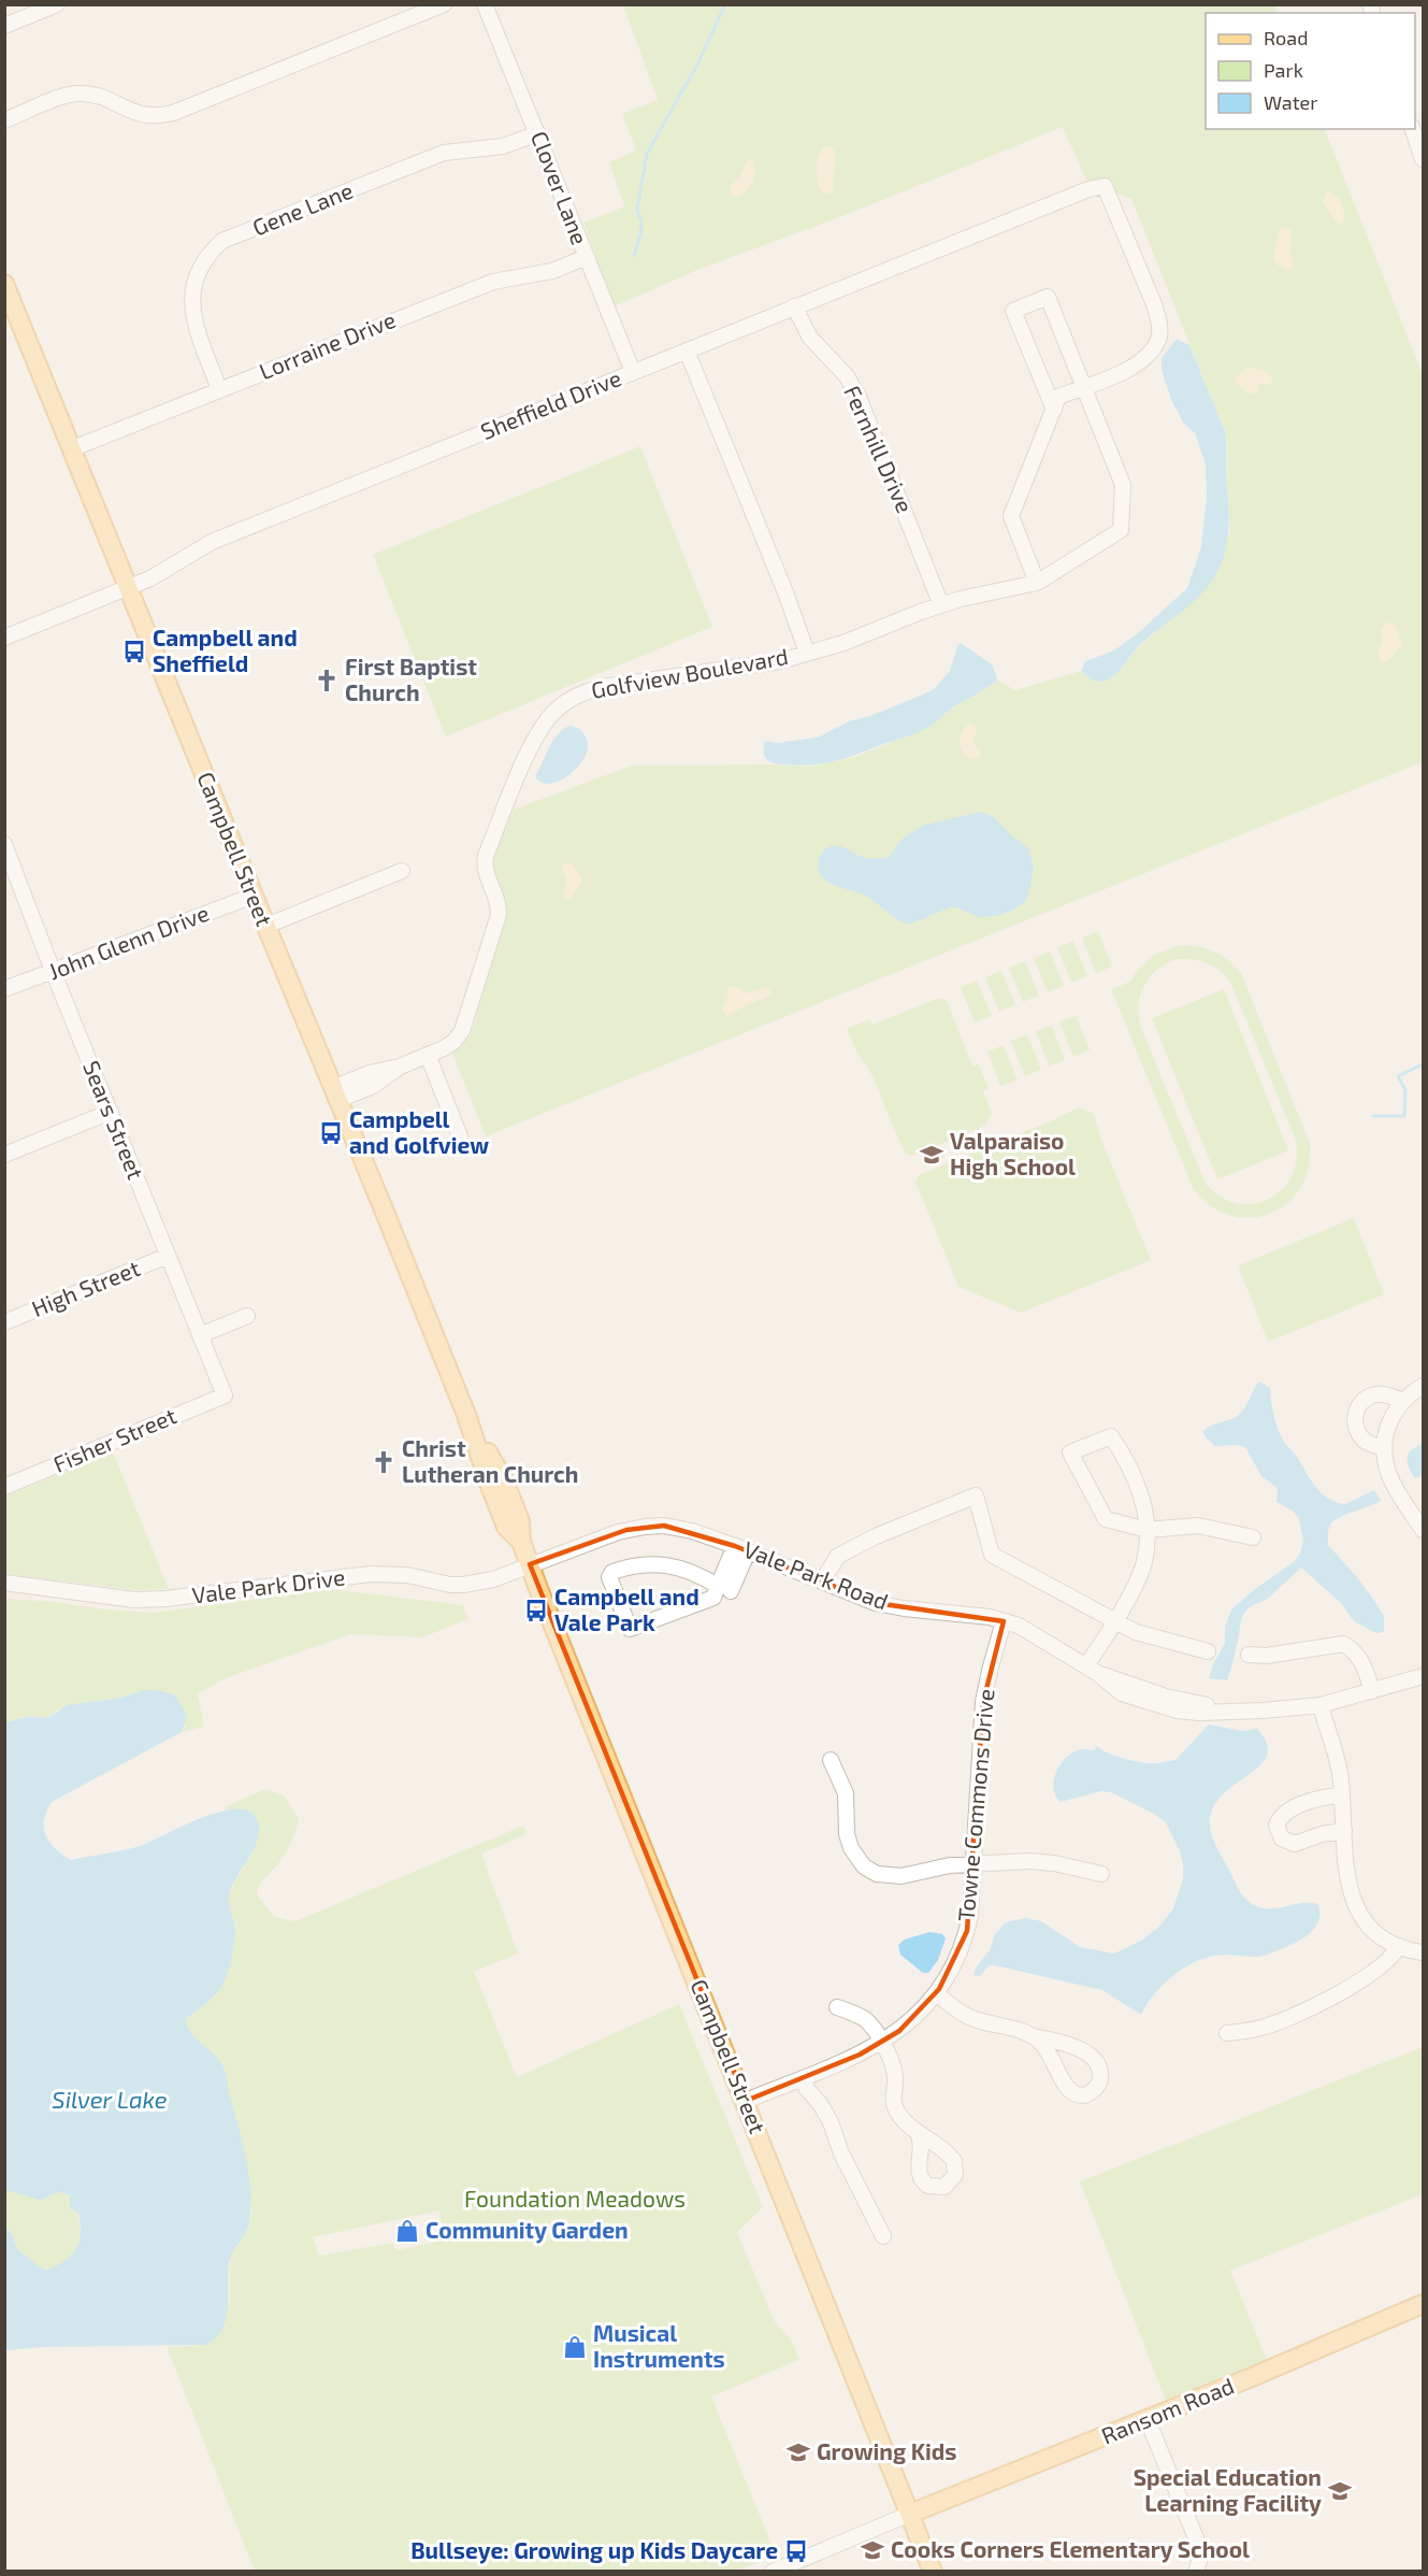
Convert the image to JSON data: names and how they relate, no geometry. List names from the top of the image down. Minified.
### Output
{"streets":{"main road":["Campbell Street","Ransom Road"],"street":["Clover Lane","Gene Lane","Lorraine Drive","Sheffield Drive","Fernhill Drive","Golfview Boulevard","John Glenn Drive","Sears Street","High Street","Fisher Street","Vale Park Road","Vale Park Drive","Towne Commons Drive"]},"crossings":[["Clover Lane","Gene Lane"],["Clover Lane","Lorraine Drive"],["Clover Lane","Sheffield Drive"],["Gene Lane","Lorraine Drive"],["Lorraine Drive","Campbell Street"],["Sheffield Drive","Fernhill Drive"],["Sheffield Drive","Golfview Boulevard"],["Sheffield Drive","Campbell Street"],["Fernhill Drive","Golfview Boulevard"],["Golfview Boulevard","Campbell Street"],["Campbell Street","John Glenn Drive"],["Campbell Street","Vale Park Road"],["Campbell Street","Vale Park Drive"],["Campbell Street","Towne Commons Drive"],["Campbell Street","Ransom Road"],["John Glenn Drive","Sears Street"],["Sears Street","High Street"],["Sears Street","Fisher Street"],["Vale Park Road","Vale Park Drive"],["Vale Park Road","Towne Commons Drive"]],"water":["Silver Lake"],"parks":["Foundation Meadows"],"places":{"bus stop":["Campbell and Sheffield","Campbell and Golfview","Campbell and Vale Park","Bullseye: Growing up Kids Daycare"],"church":["First Baptist Church","Christ Lutheran Church"],"school or university":["Valparaiso High School","Growing Kids","Special Education Learning Facility","Cooks Corners Elementary School"],"shop":["Community Garden","Musical Instruments"]},"legend":["Road","Park","Water"]}
